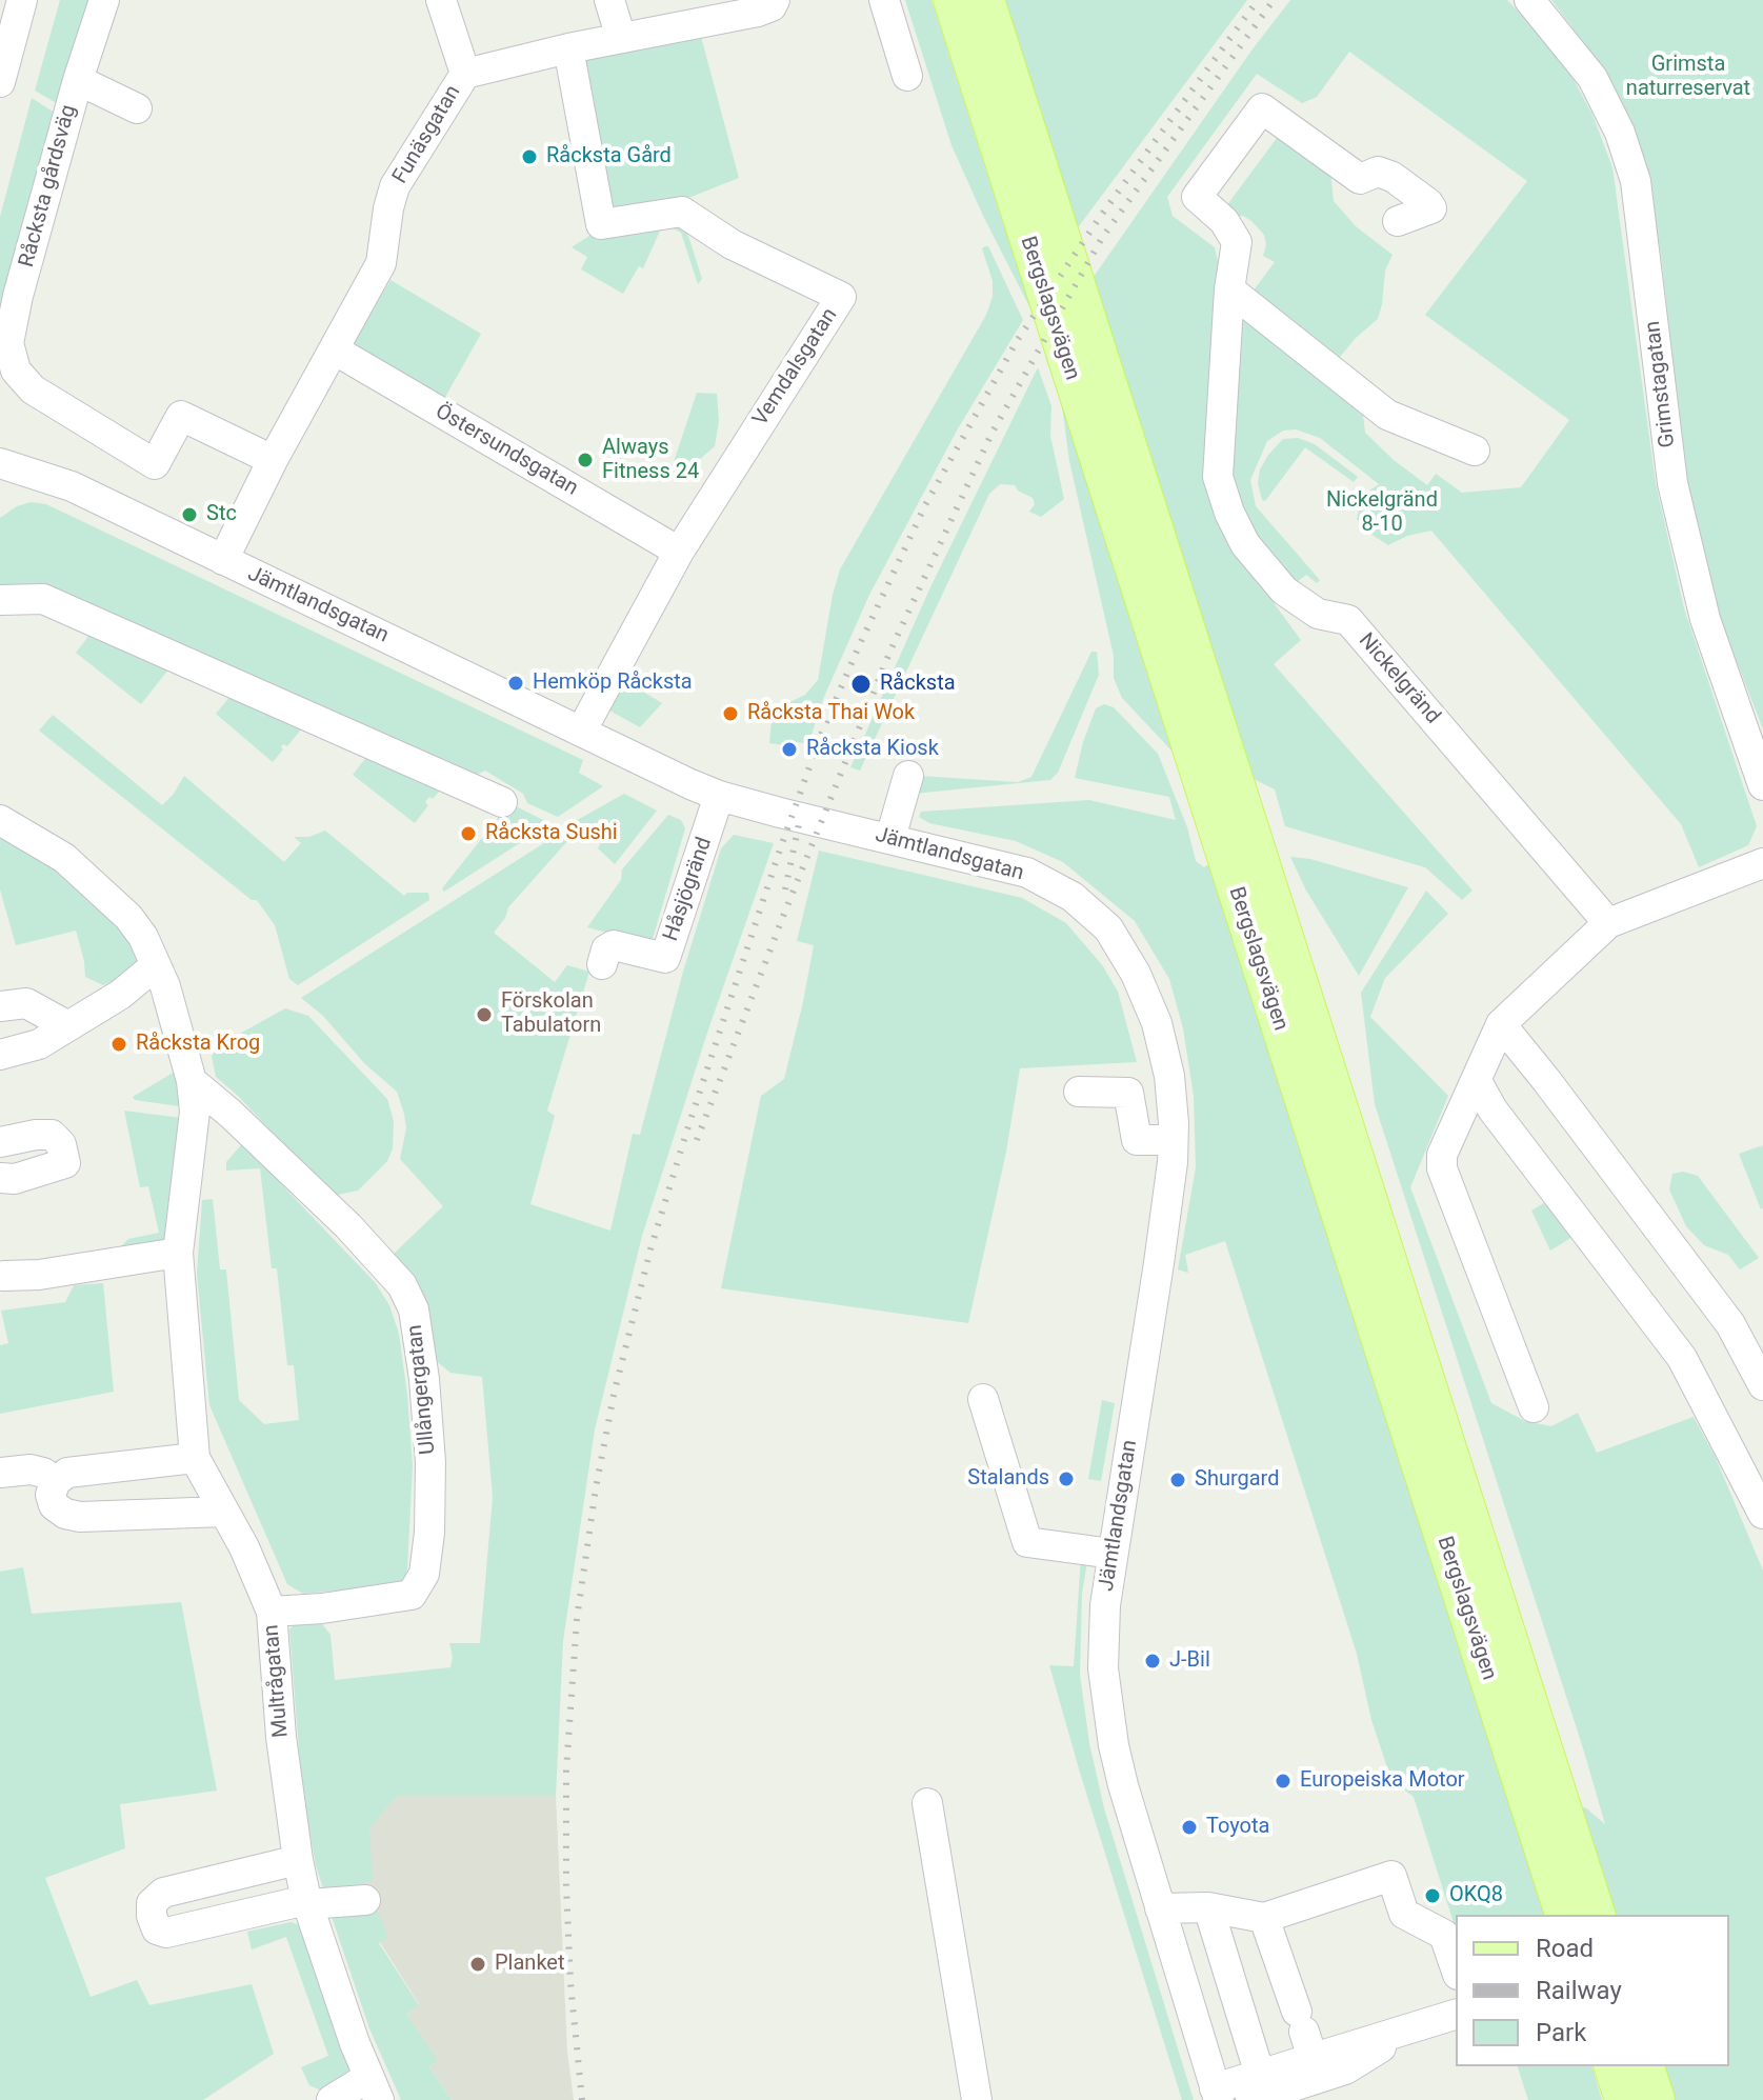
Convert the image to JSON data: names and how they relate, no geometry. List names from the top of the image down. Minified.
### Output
{"streets":{"main road":["Bergslagsvägen"],"street":["Funäsgatan","Råcksta gårdsväg","Vemdalsgatan","Grimstagatan","Östersundsgatan","Jämtlandsgatan","Nickelgränd","Håsjögränd","Ullångergatan","Multrågatan"]},"crossings":[["Funäsgatan","Råcksta gårdsväg"],["Funäsgatan","Vemdalsgatan"],["Funäsgatan","Östersundsgatan"],["Funäsgatan","Jämtlandsgatan"],["Vemdalsgatan","Östersundsgatan"],["Vemdalsgatan","Jämtlandsgatan"],["Jämtlandsgatan","Håsjögränd"],["Ullångergatan","Multrågatan"]],"parks":["Grimsta naturreservat","Nickelgränd 8-10"],"places":["Råcksta Gård","Always Fitness 24","Stc","Hemköp Råcksta","Råcksta","Råcksta Thai Wok","Råcksta Kiosk","Råcksta Sushi","Förskolan Tabulatorn","Råcksta Krog","Stalands","Shurgard","J-Bil","Europeiska Motor","Toyota","OKQ8","Planket"],"legend":["Road","Railway","Park"]}
